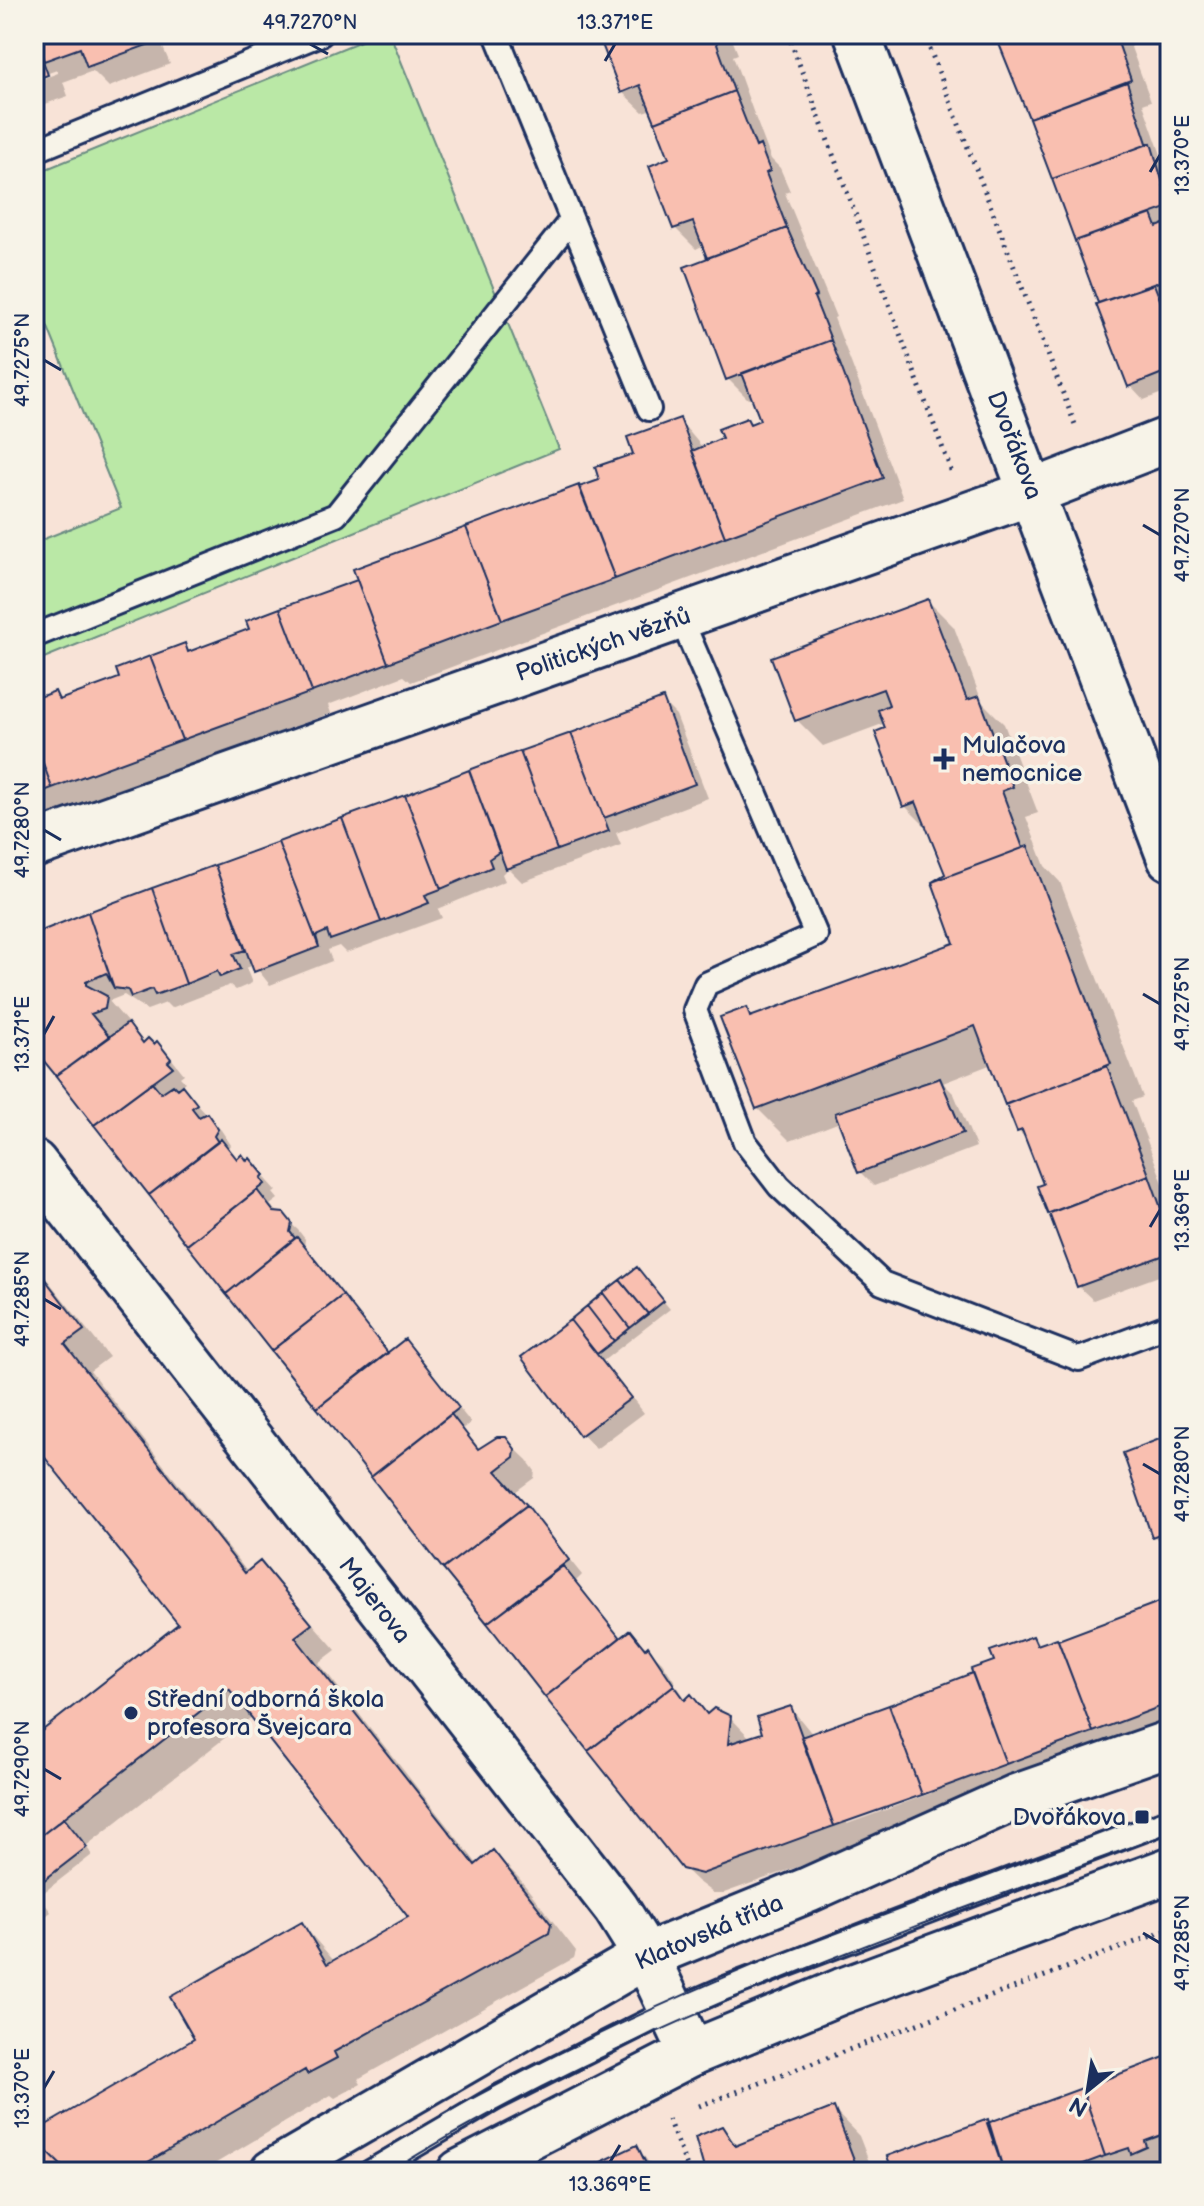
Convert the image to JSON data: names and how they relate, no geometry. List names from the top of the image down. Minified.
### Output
{"streets":{"street":["Dvořákova","Politických vězňů","Majerova","Klatovská třída"]},"crossings":[["Dvořákova","Politických vězňů"],["Majerova","Klatovská třída"]],"places":{"health":["Mulačova nemocnice"],"other":["Střední odborná škola profesora Švejcara"],"transit":["Dvořákova"]},"north":"bottom left","coordinates":["49.7270°N","13.371°E","13.370°E","49.7275°N","49.7280°N","13.369°E","49.7285°N","49.7290°N"]}
